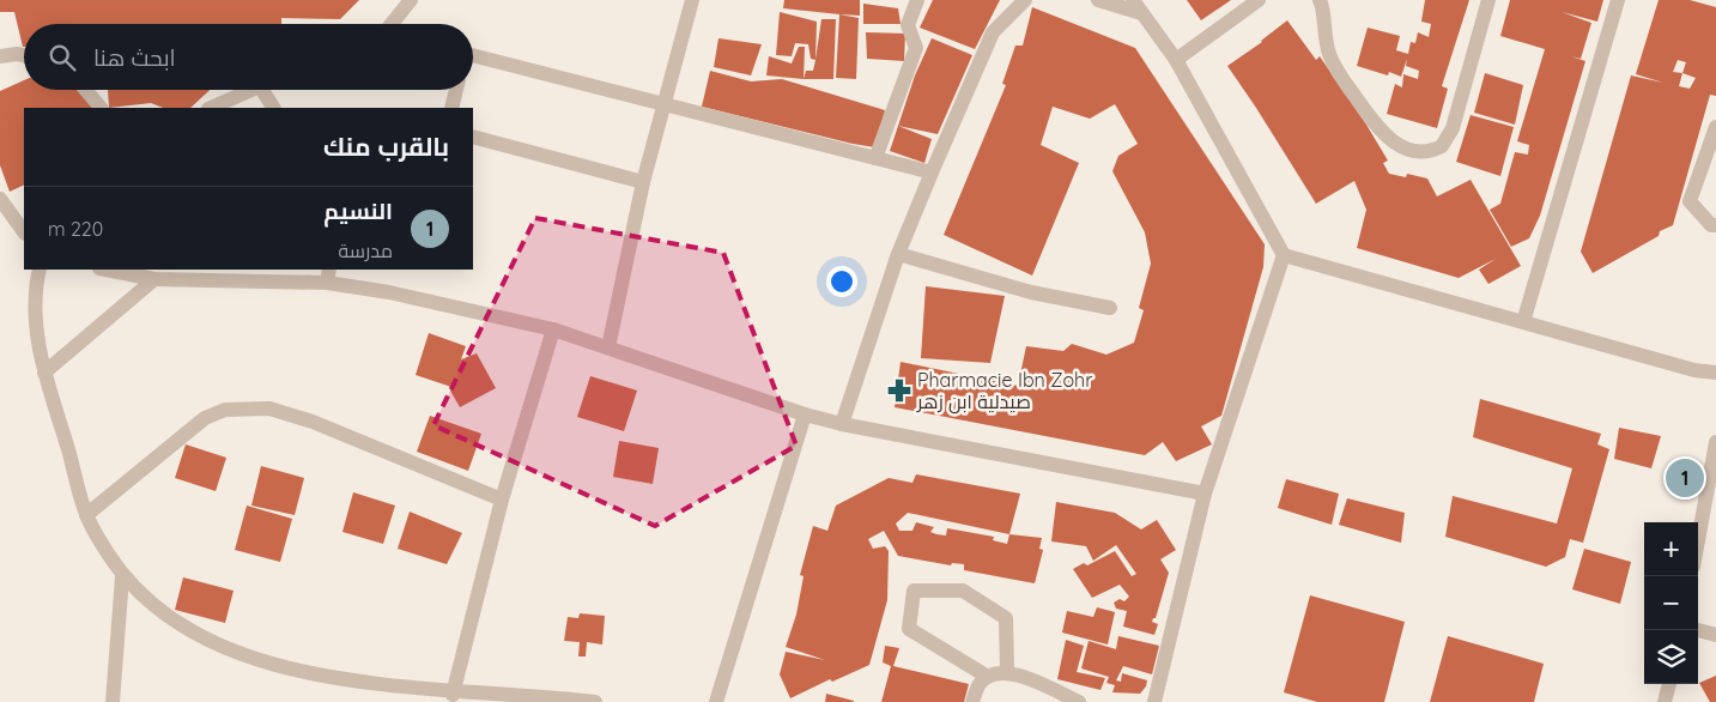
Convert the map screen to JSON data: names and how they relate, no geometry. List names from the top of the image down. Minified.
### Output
{"places":{"pharmacy":["Pharmacie Ibn Zohr صيدلية ابن زهر"]},"page":{"search":"ابحث هنا","heading":"بالقرب منك","list":[{"mark":"1","name":"النسيم","note":"مدرسة","value":"220 m"}],"pins":"1","map_buttons":["+","−"]}}
